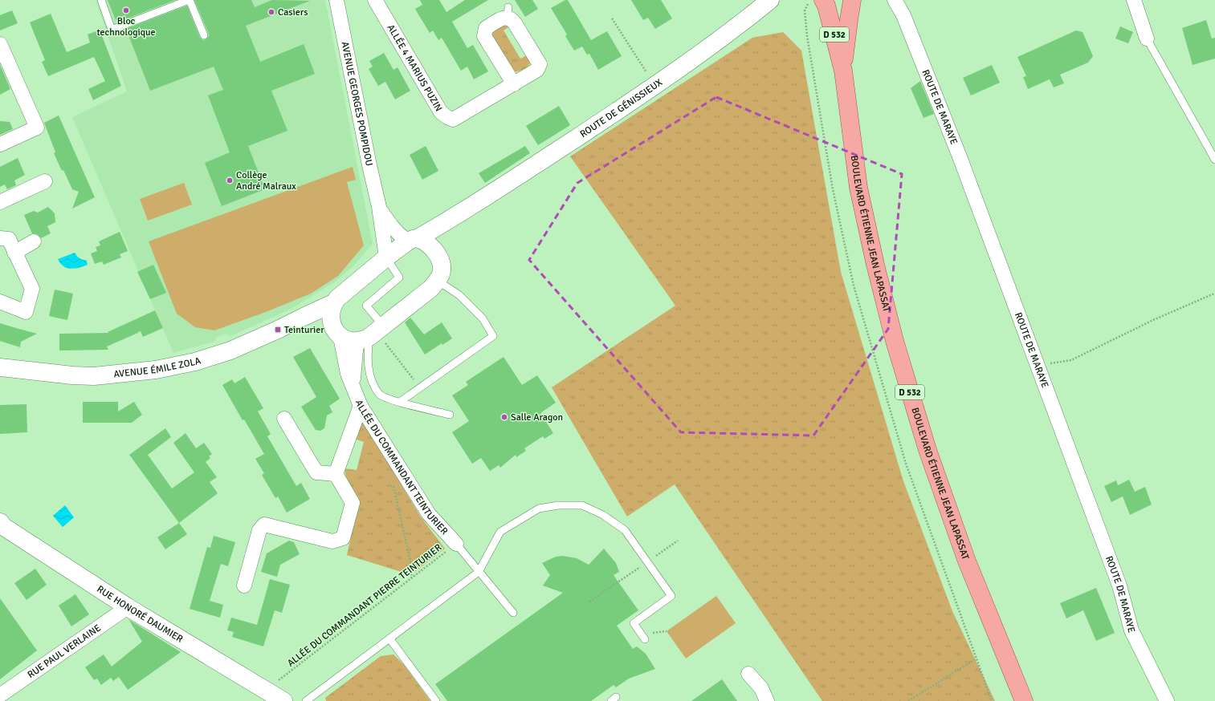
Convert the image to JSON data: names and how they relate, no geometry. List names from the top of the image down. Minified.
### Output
{"streets":{"main road":["D 532","ROUTE DE GÉNISSIEUX","BOULEVARD ÉTIENNE JEAN LAPASSAT","AVENUE ÉMILE ZOLA","RUE HONORÉ DAUMIER"],"street":["ALLÉE 4 MARIUS PUZIN","AVENUE GEORGES POMPIDOU","ROUTE DE MARAYE","ALLÉE DU COMMANDANT TEINTURIER","RUE PAUL VERLAINE"],"path":["ALLÉE DU COMMANDANT PIERRE TEINTURIER"]},"crossings":[["AVENUE GEORGES POMPIDOU","ROUTE DE GÉNISSIEUX"],["ROUTE DE GÉNISSIEUX","AVENUE ÉMILE ZOLA"],["ALLÉE DU COMMANDANT TEINTURIER","ALLÉE DU COMMANDANT PIERRE TEINTURIER"],["ALLÉE DU COMMANDANT PIERRE TEINTURIER","RUE HONORÉ DAUMIER"],["RUE HONORÉ DAUMIER","RUE PAUL VERLAINE"]],"places":{"other":["Bloc technologique","Casiers","Collège André Malraux","Salle Aragon"],"transit":["Teinturier"]}}
